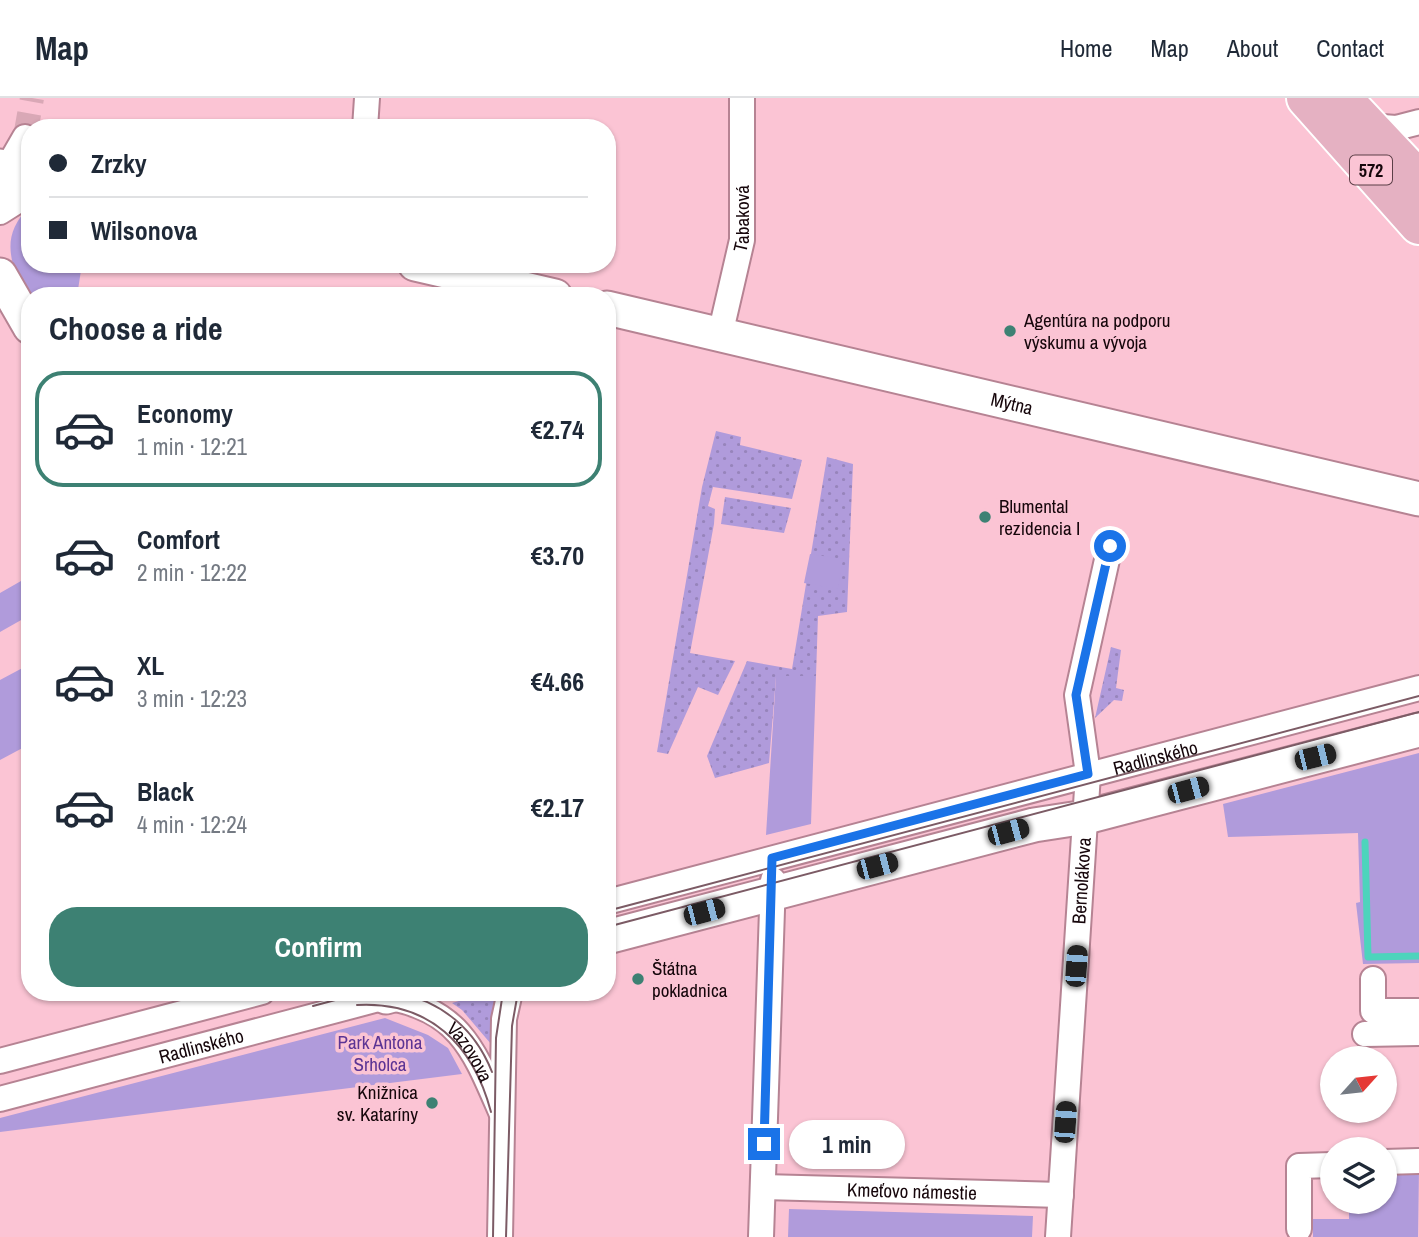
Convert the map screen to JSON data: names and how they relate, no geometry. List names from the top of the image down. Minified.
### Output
{"streets":{"main road":["572","Mýtna","Radlinského"],"street":["Tabaková","Bernolákova","Vazovova","Kmeťovo námestie"]},"crossings":[["Tabaková","Mýtna"],["Radlinského","Bernolákova"],["Bernolákova","Kmeťovo námestie"]],"parks":["Park Antona Srholca"],"places":["Agentúra na podporu výskumu a vývoja","Blumental rezidencia I","Štátna pokladnica","Knižnica sv. Kataríny"],"north":"top right","page":{"header":"Map","nav":["Home","Map","About","Contact"],"banner":["Zrzky","Wilsonova"],"heading":"Choose a ride","list":[{"name":"Economy","note":"1 min · 12:21","value":"€2.74"},{"name":"Comfort","note":"2 min · 12:22","value":"€3.70"},{"name":"XL","note":"3 min · 12:23","value":"€4.66"},{"name":"Black","note":"4 min · 12:24","value":"€2.17"}],"buttons":"Confirm","bubble":"1 min"}}
